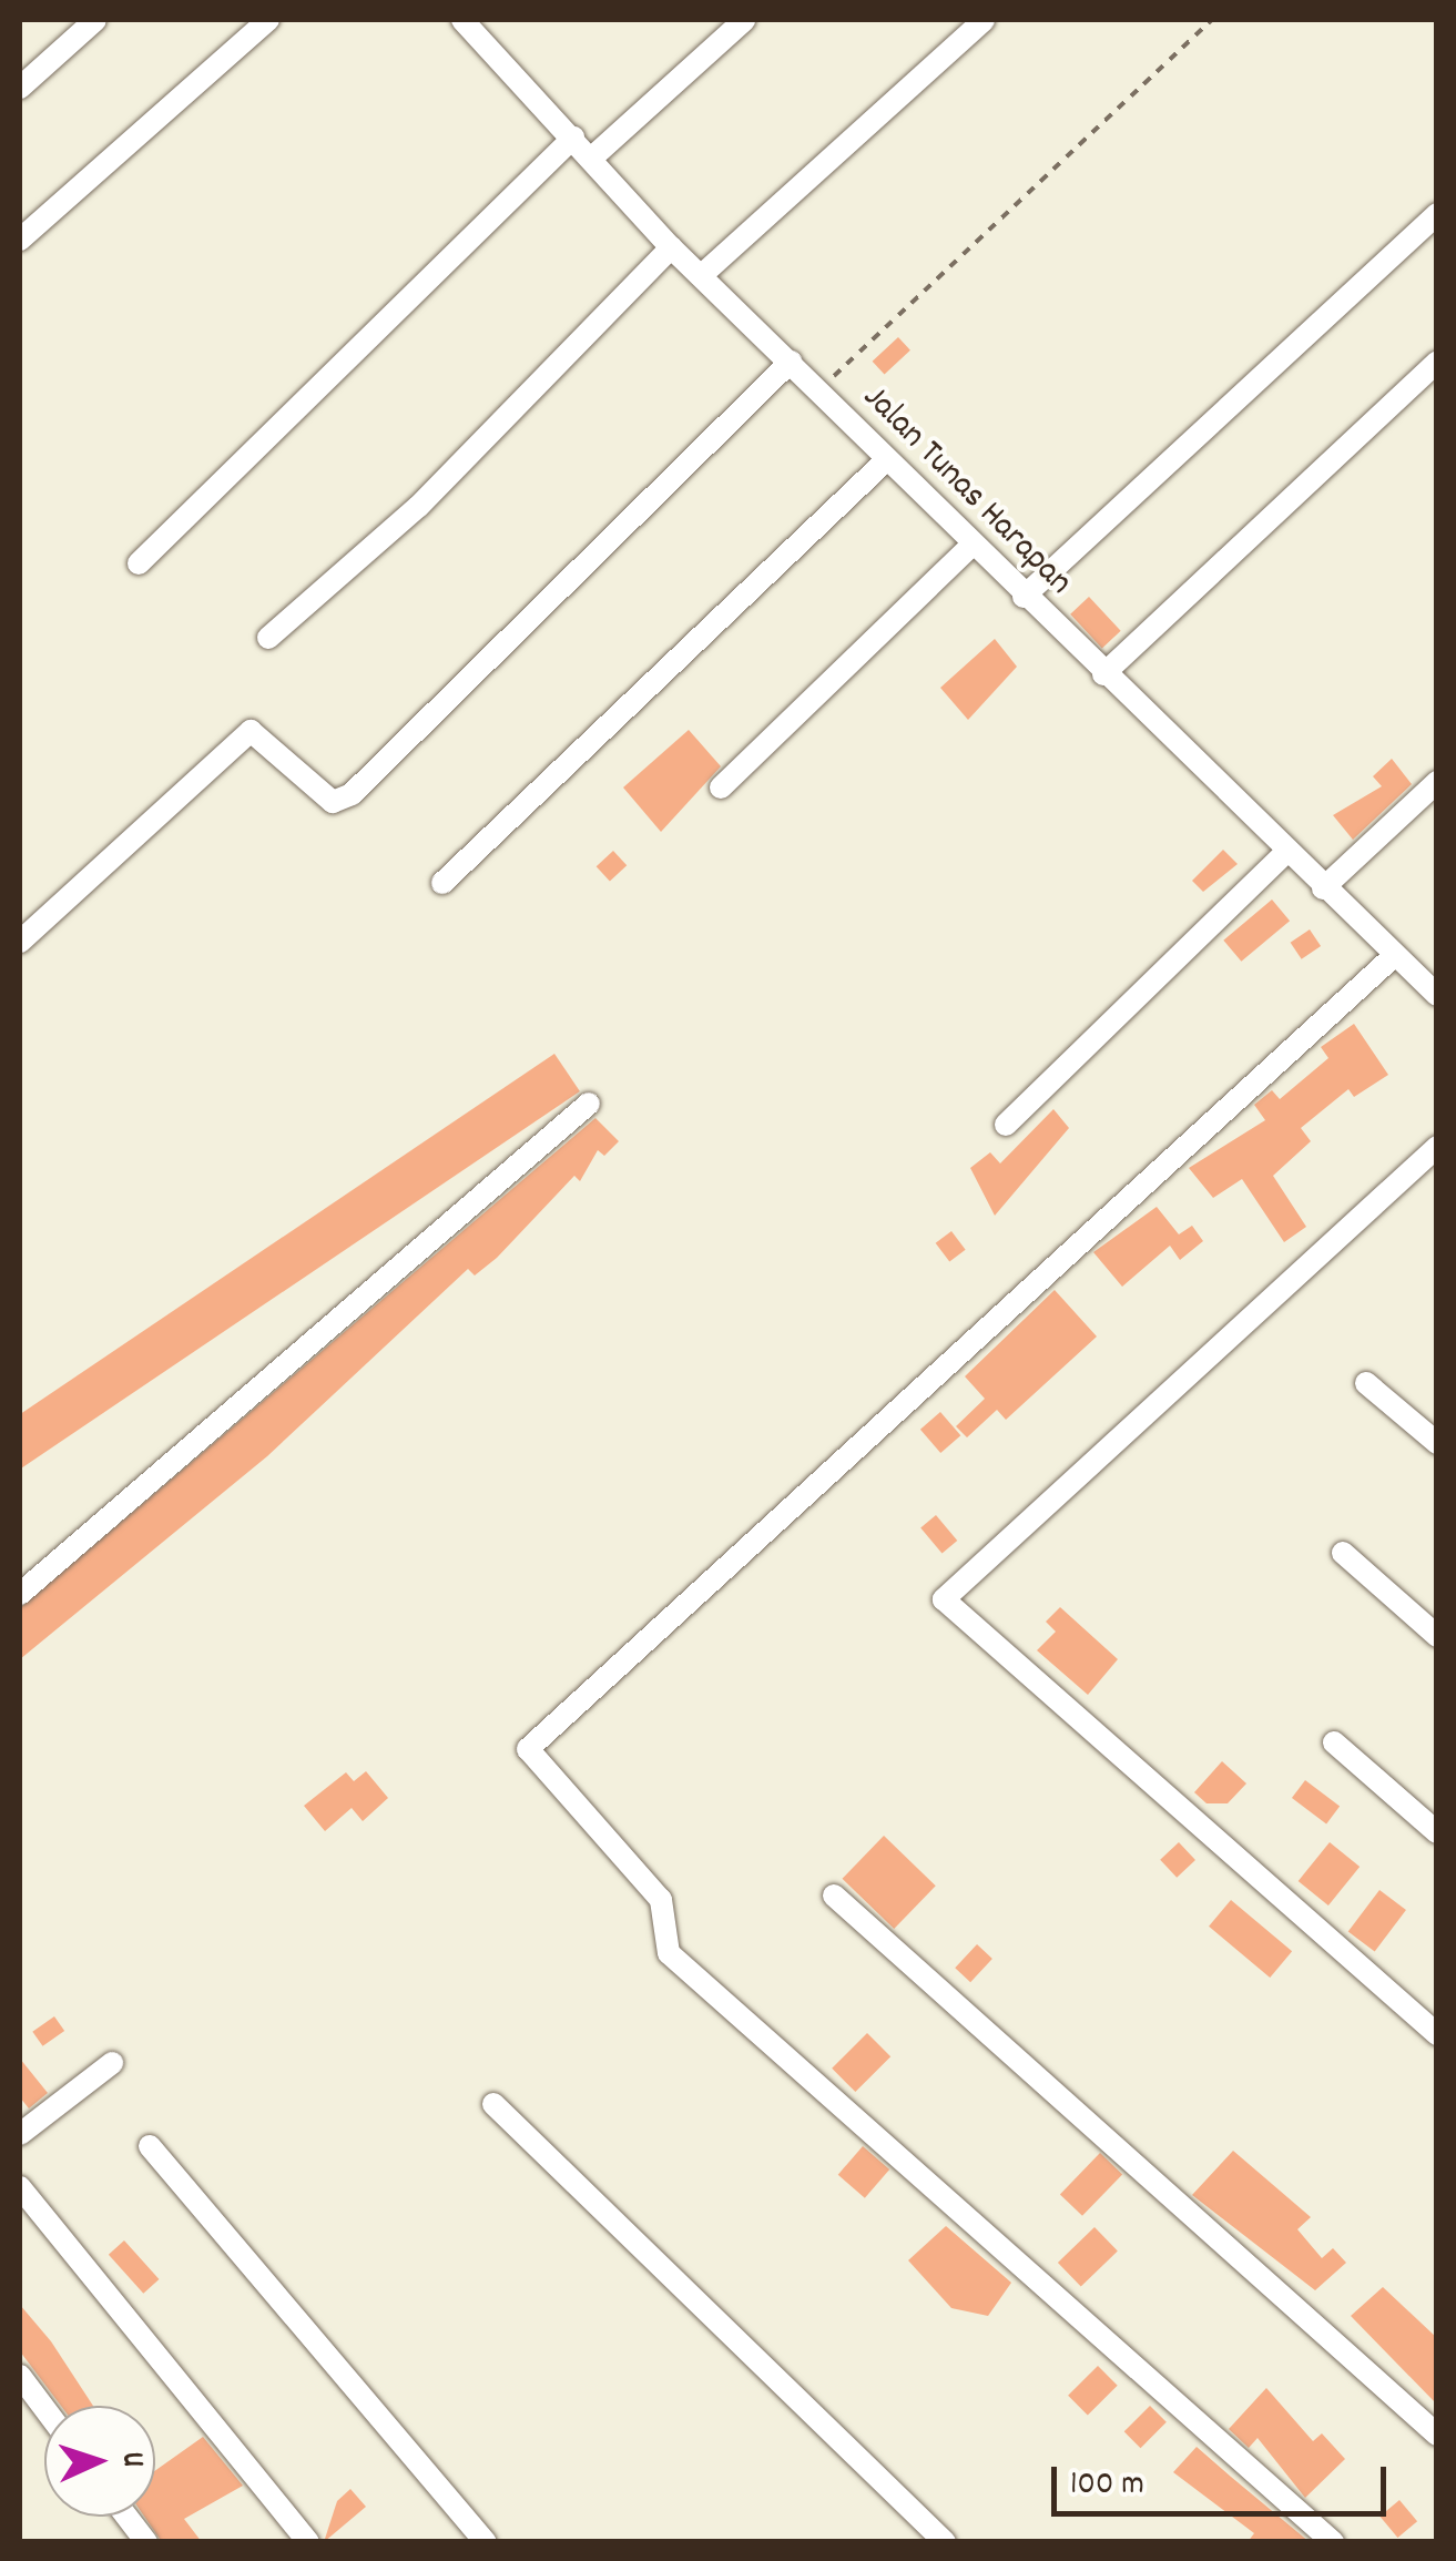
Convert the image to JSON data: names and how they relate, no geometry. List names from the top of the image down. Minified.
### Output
{"streets":{"street":["Jalan Tunas Harapan"]},"scale_bar":"100 m","north":"right"}
